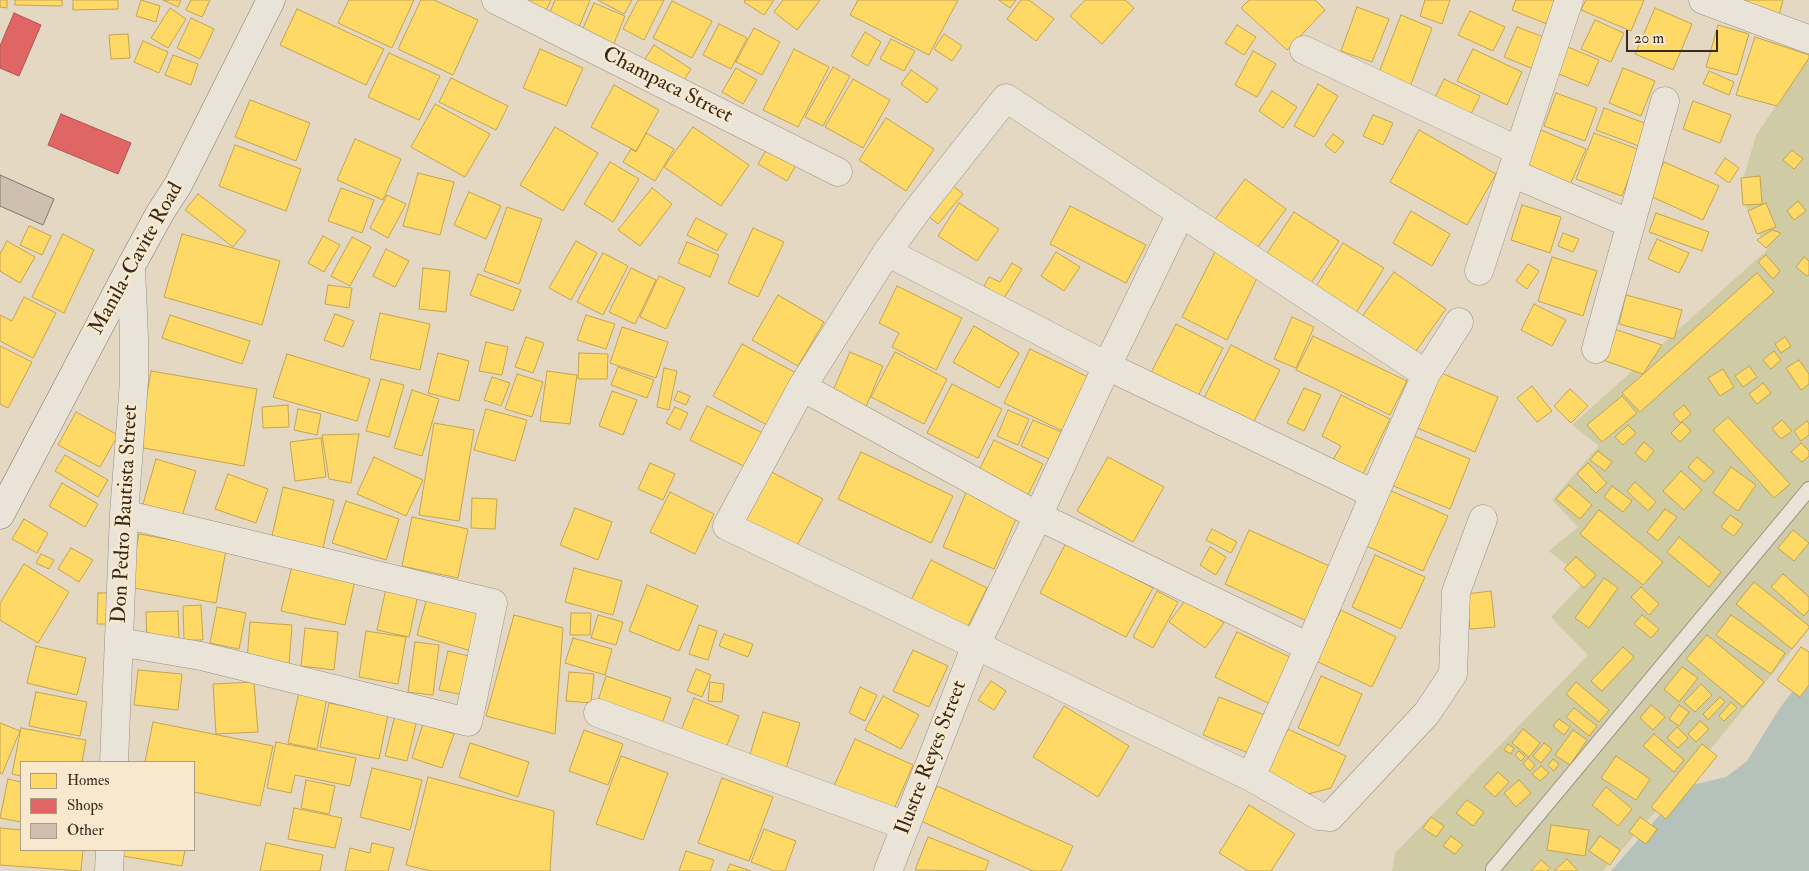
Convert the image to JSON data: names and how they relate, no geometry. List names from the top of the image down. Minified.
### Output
{"streets":{"street":["Champaca Street","Manila-Cavite Road","Don Pedro Bautista Street","Ilustre Reyes Street"]},"crossings":[["Manila-Cavite Road","Don Pedro Bautista Street"]],"legend":["Homes","Shops","Other"],"scale_bar":"20 m"}
